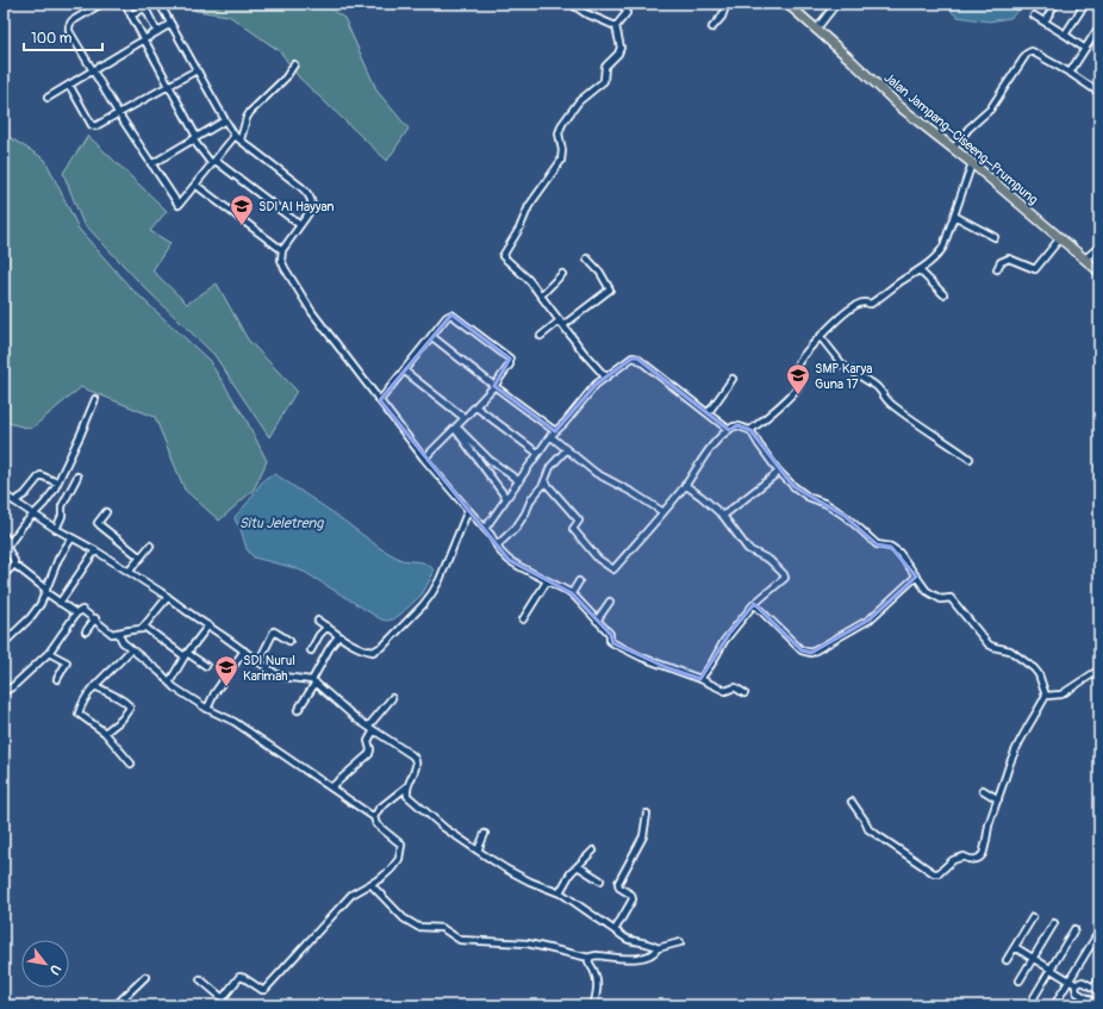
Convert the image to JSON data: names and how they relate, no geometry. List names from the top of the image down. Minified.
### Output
{"streets":{"main road":["Jalan Jampang–Ciseeng–Prumpung"]},"water":["Situ Jeletreng"],"places":{"school or university":["SDI Al Hayyan","SMP Karya Guna 17","SDI Nurul Karimah"]},"scale_bar":"100 m","north":"bottom right"}
